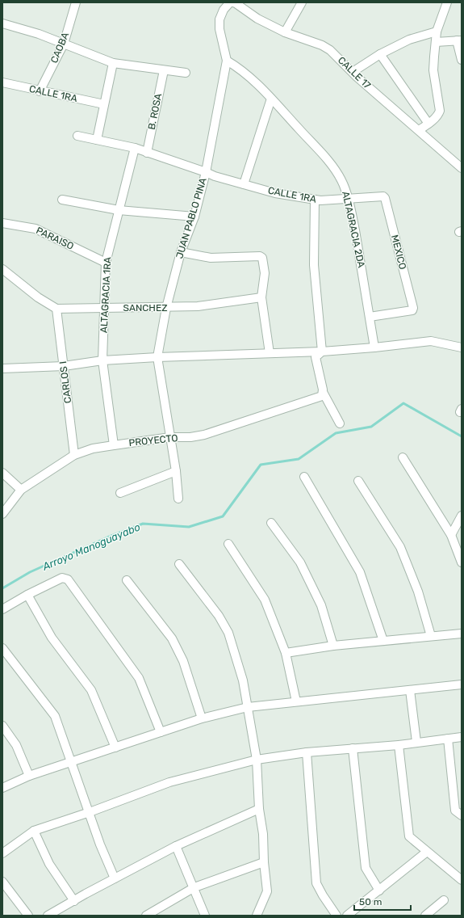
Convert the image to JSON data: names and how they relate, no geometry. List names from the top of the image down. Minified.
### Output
{"streets":{"street":["CAOBA","CALLE 17","CALLE 1RA","B. ROSA","JUAN PABLO PINA","ALTAGRACIA 2DA","PARAISO","MEXICO","ALTAGRACIA 1RA","SANCHEZ","CARLOS I","PROYECTO"]},"crossings":[["CAOBA","CALLE 1RA"],["CALLE 17","JUAN PABLO PINA"],["CALLE 1RA","B. ROSA"],["CALLE 1RA","JUAN PABLO PINA"],["CALLE 1RA","ALTAGRACIA 2DA"],["CALLE 1RA","MEXICO"],["CALLE 1RA","ALTAGRACIA 1RA"],["JUAN PABLO PINA","ALTAGRACIA 2DA"],["JUAN PABLO PINA","SANCHEZ"],["JUAN PABLO PINA","PROYECTO"],["ALTAGRACIA 2DA","MEXICO"],["PARAISO","ALTAGRACIA 1RA"],["ALTAGRACIA 1RA","SANCHEZ"],["ALTAGRACIA 1RA","PROYECTO"],["SANCHEZ","CARLOS I"],["CARLOS I","PROYECTO"]],"water":["Arroyo Manoguayabo"],"scale_bar":"50 m"}
